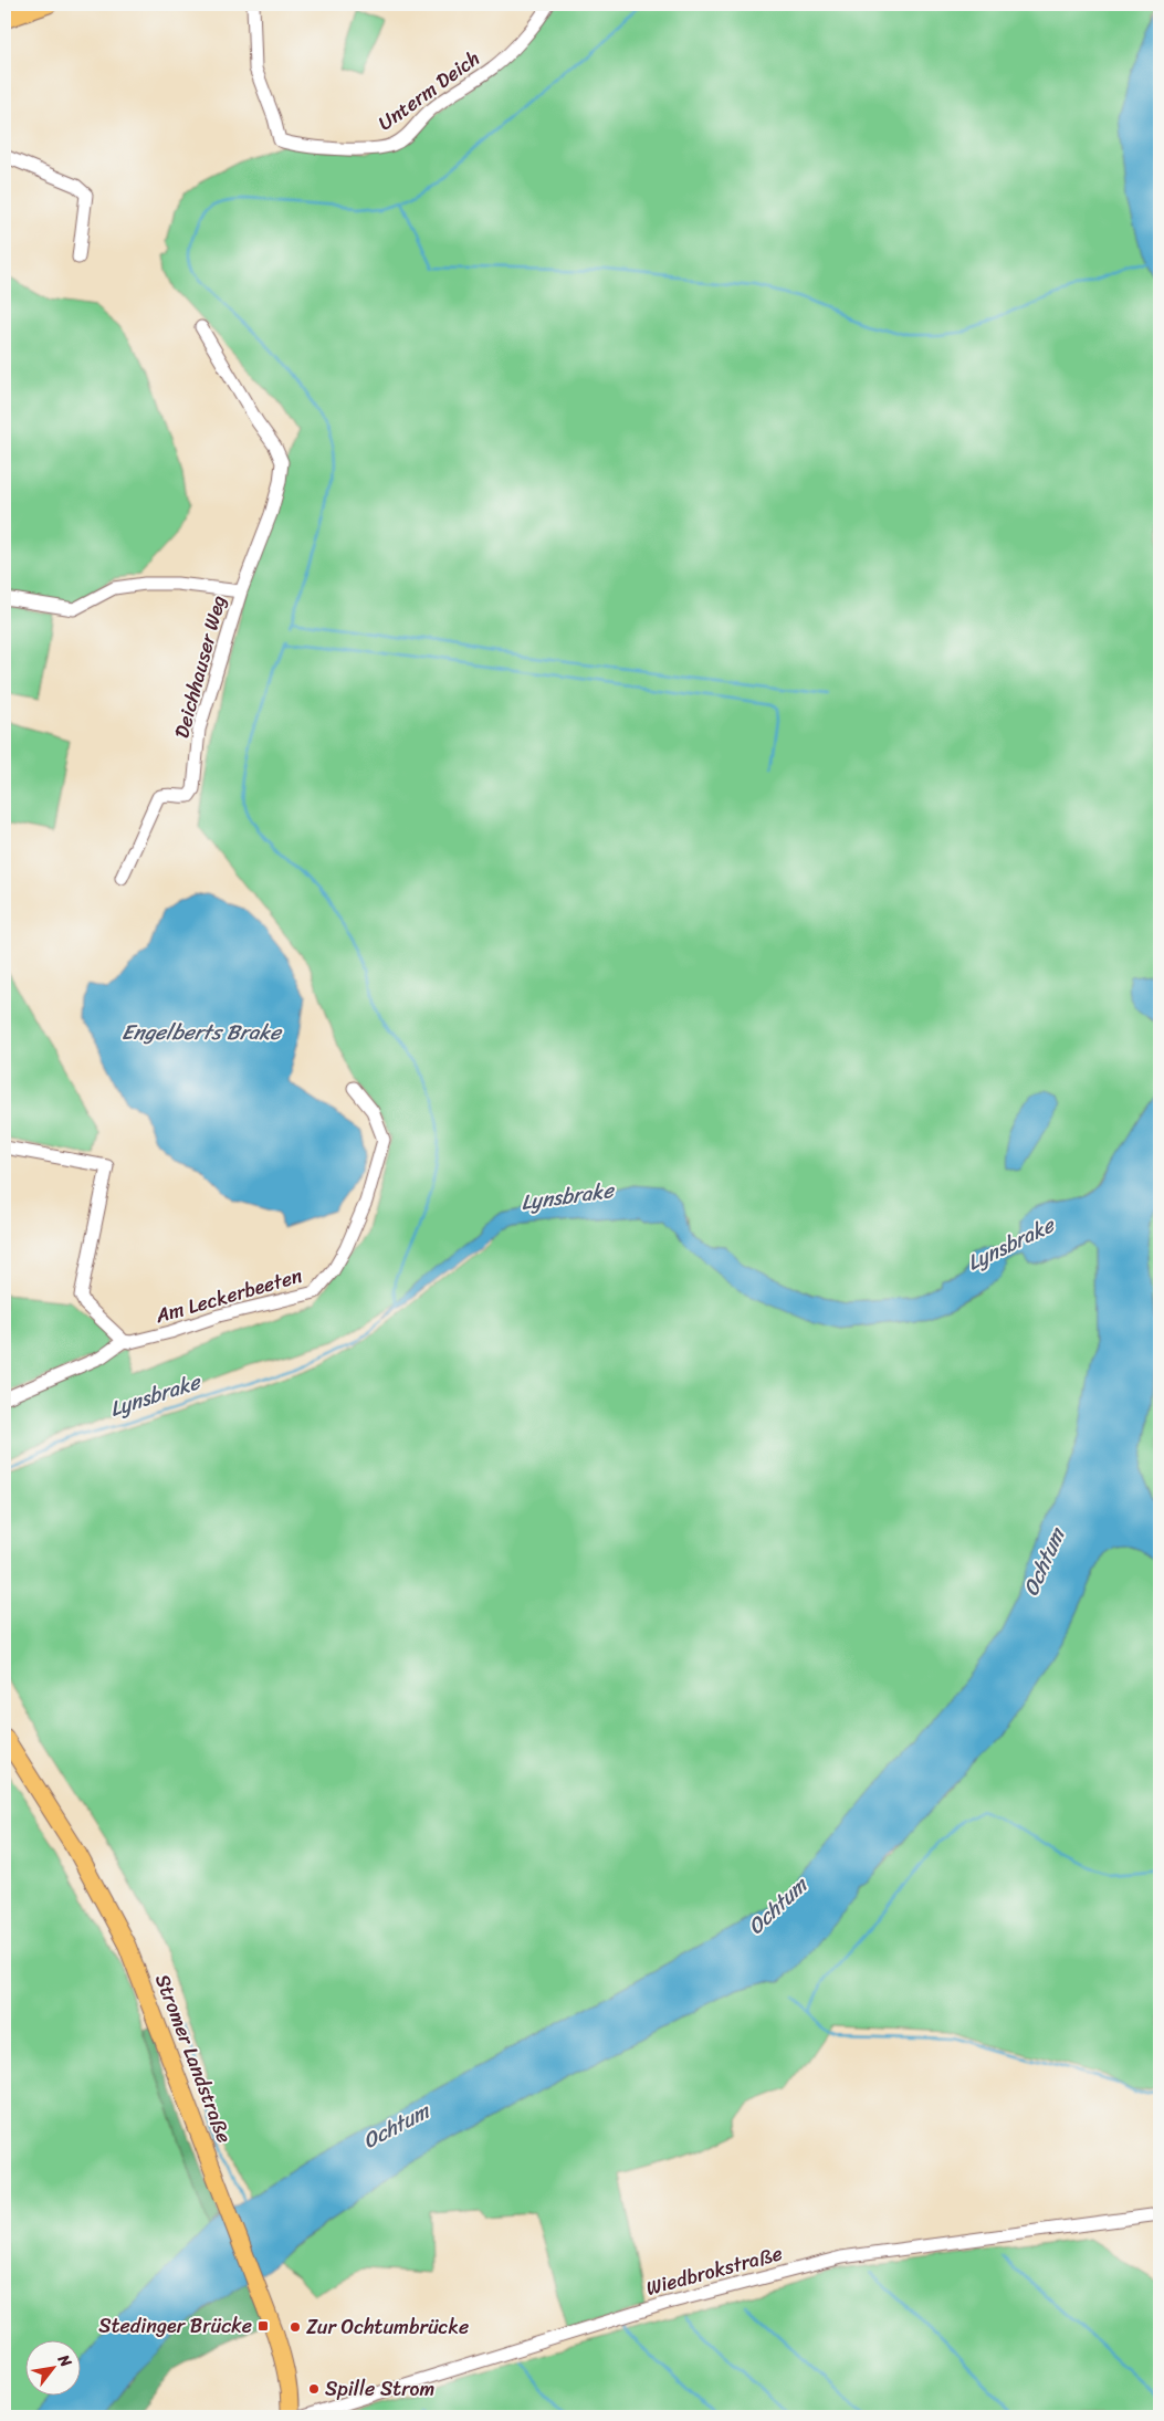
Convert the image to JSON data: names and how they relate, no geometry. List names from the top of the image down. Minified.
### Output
{"streets":{"main road":["Stromer Landstraße"],"street":["Unterm Deich","Deichhauser Weg","Am Leckerbeeten","Wiedbrokstraße"]},"crossings":[["Stromer Landstraße","Wiedbrokstraße"]],"water":["Engelberts Brake","Lynsbrake","Ochtum"],"places":{"transit":["Stedinger Brücke"],"other":["Zur Ochtumbrücke","Spille Strom"]},"north":"top right"}
